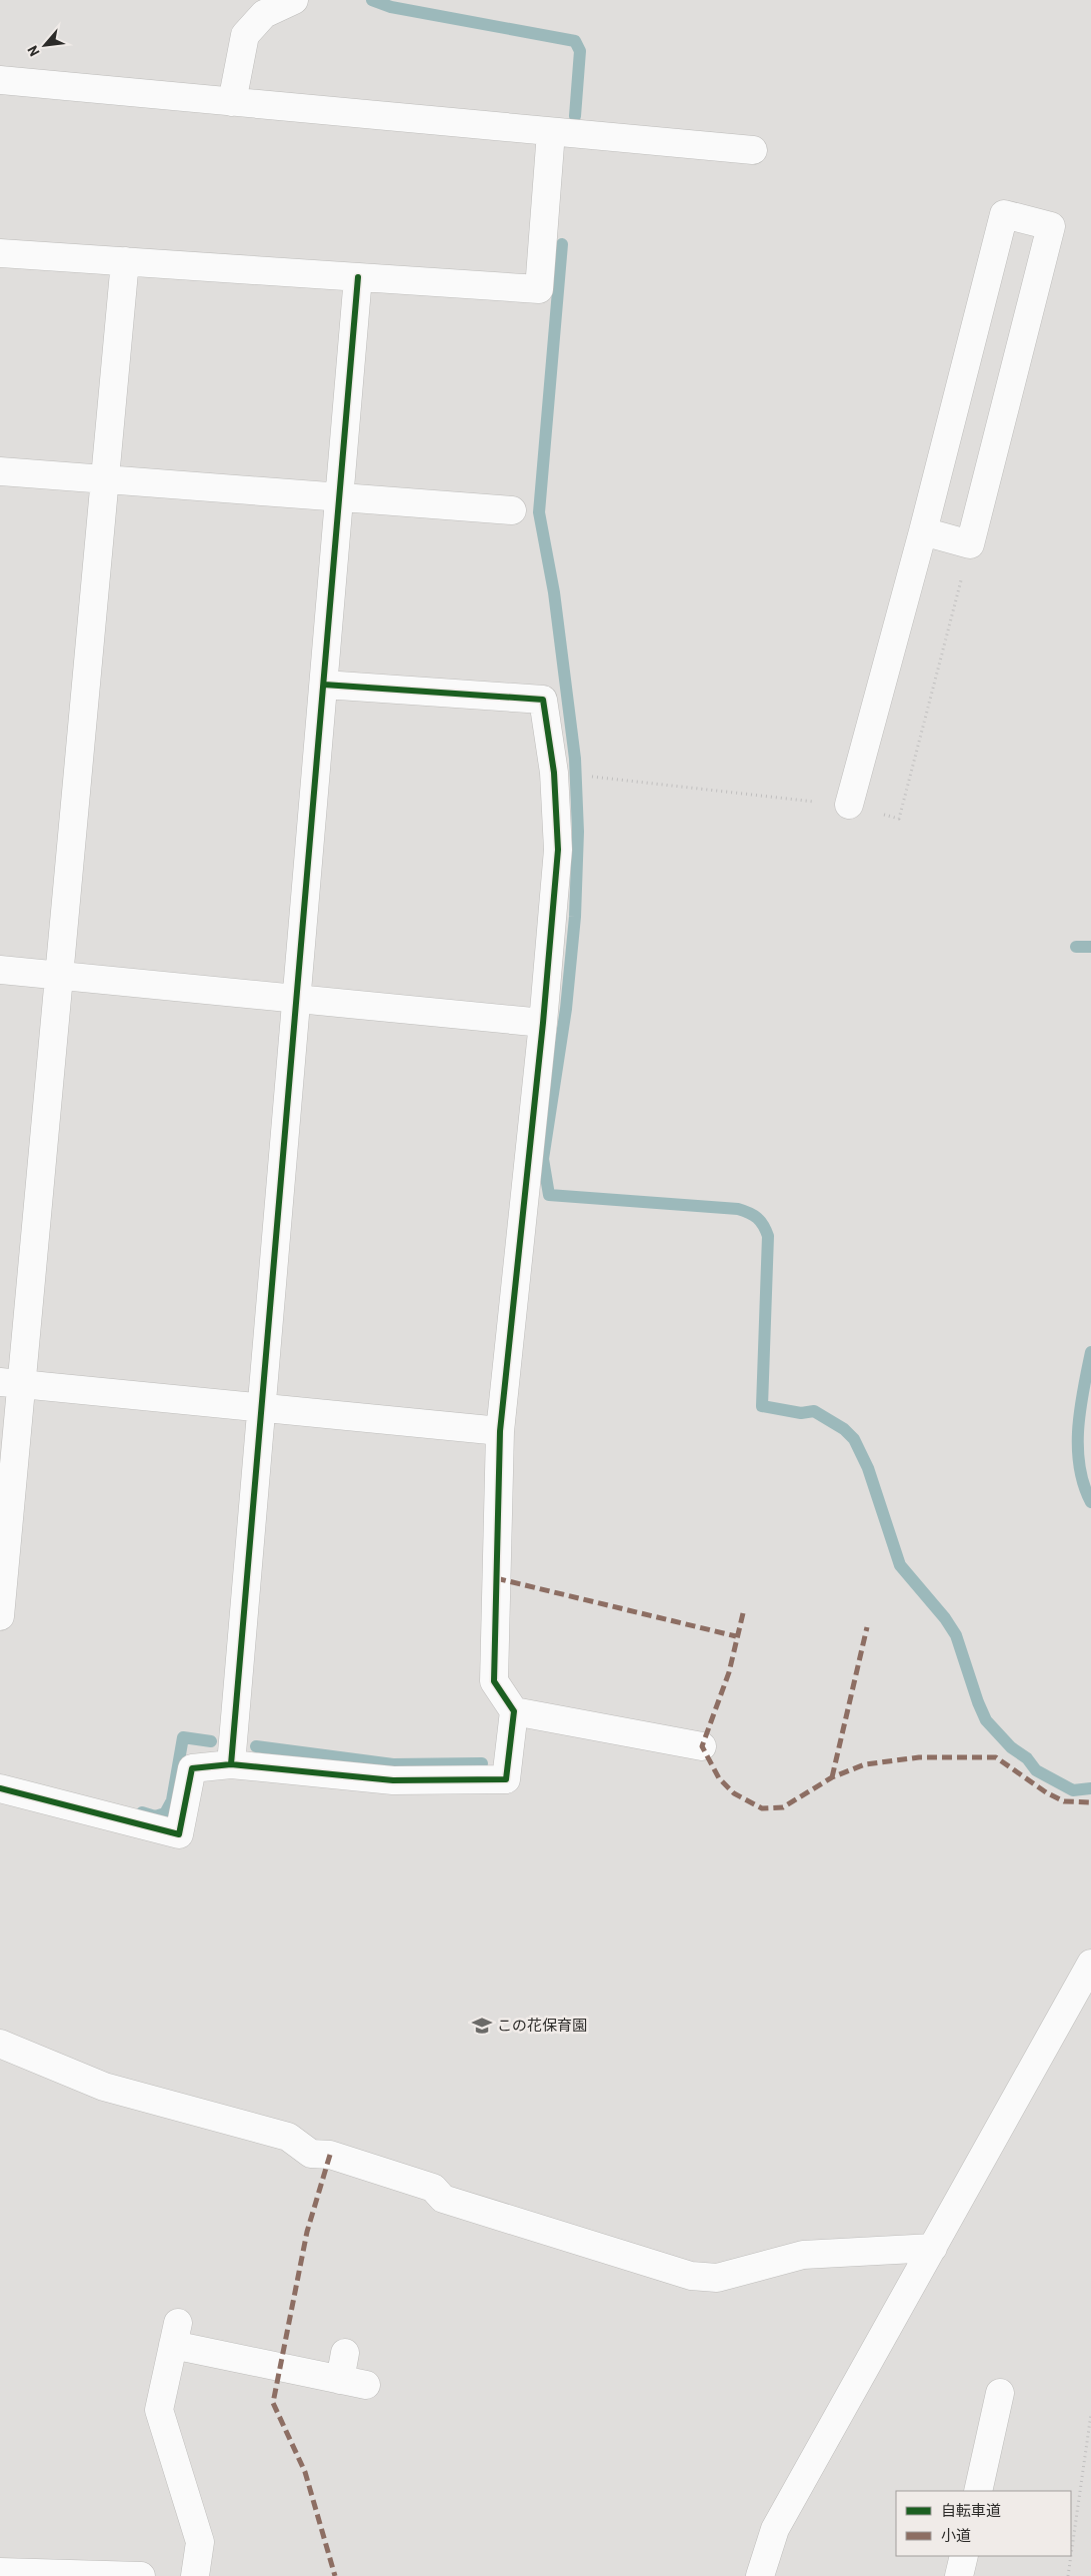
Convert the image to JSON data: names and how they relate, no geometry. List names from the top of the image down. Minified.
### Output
{"places":{"school or university":["この花保育園"]},"legend":["自転車道","小道"],"north":"bottom left"}
